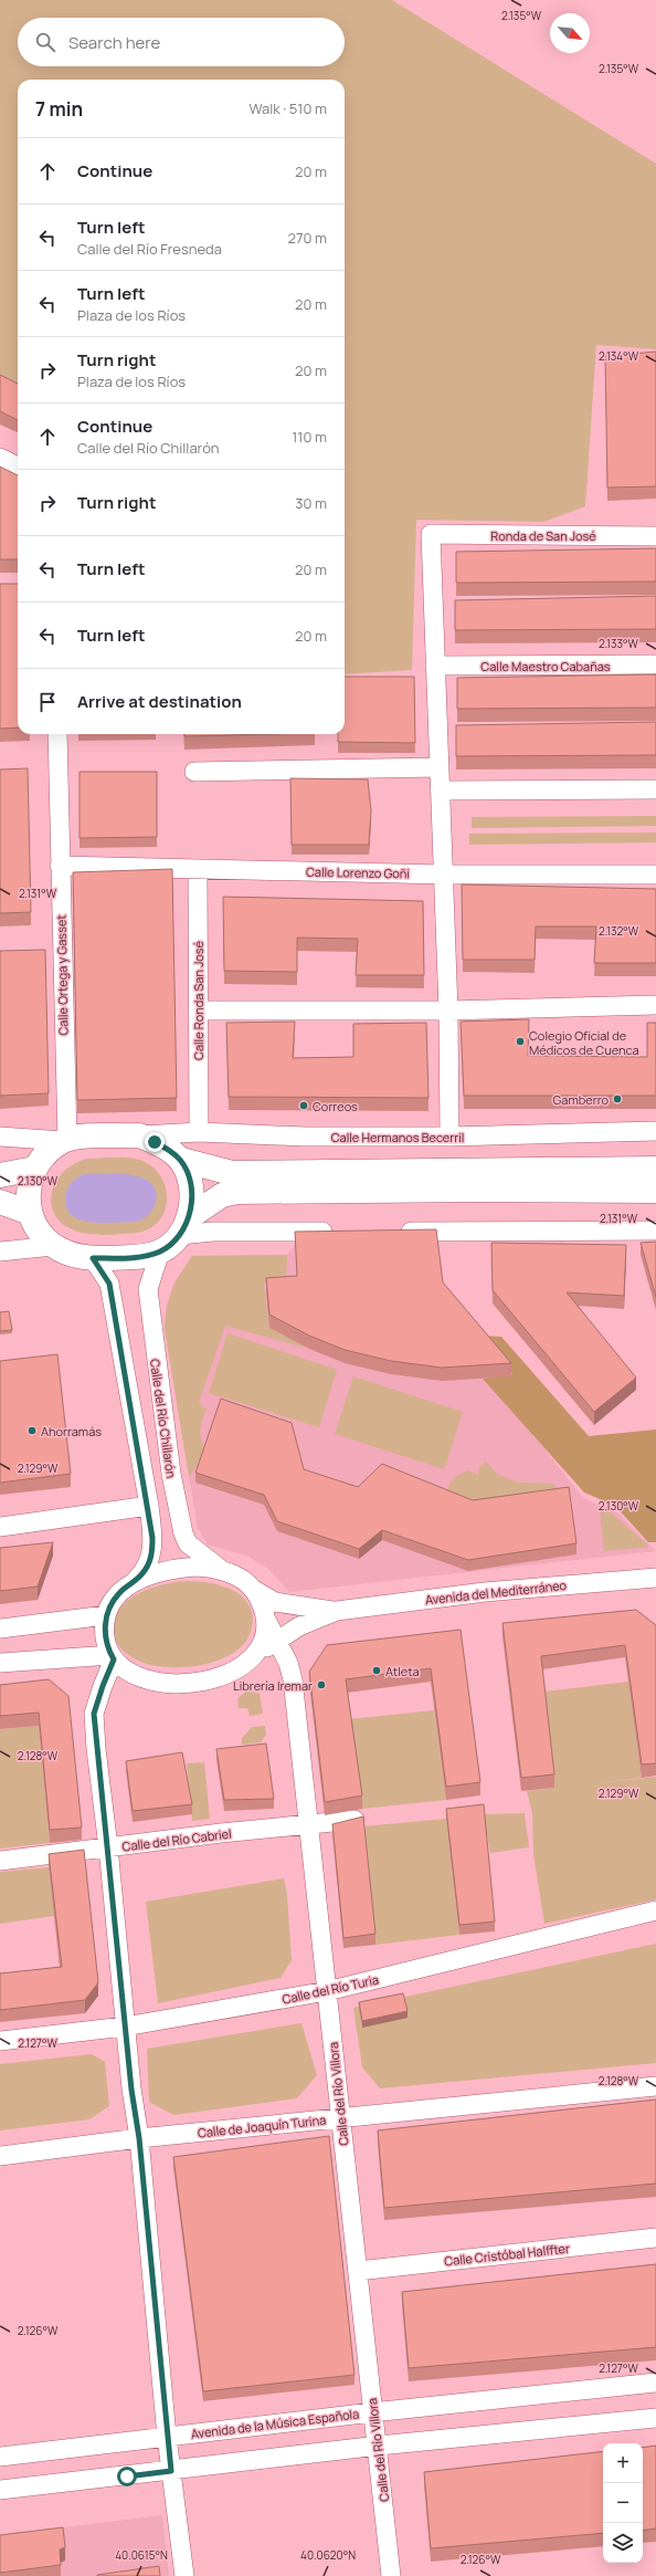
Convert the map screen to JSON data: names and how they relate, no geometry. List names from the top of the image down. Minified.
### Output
{"streets":{"street":["Ronda de San José","Calle Maestro Cabañas","Calle Lorenzo Goñi","Calle Ortega y Gasset","Calle Ronda San José","Calle Hermanos Becerril","Calle del Río Chillarón","Avenida del Mediterráneo","Calle del Río Cabriel","Calle del Río Turia","Calle del Río Villora","Calle de Joaquín Turina","Calle Cristóbal Halffter","Avenida de la Música Española"]},"crossings":[["Ronda de San José","Calle Maestro Cabañas"],["Calle Lorenzo Goñi","Calle Ortega y Gasset"],["Calle Lorenzo Goñi","Calle Ronda San José"],["Calle Ortega y Gasset","Calle Hermanos Becerril"],["Calle Ortega y Gasset","Calle del Río Chillarón"],["Calle Ronda San José","Calle Hermanos Becerril"],["Calle Hermanos Becerril","Calle del Río Chillarón"],["Calle del Río Chillarón","Calle del Río Villora"],["Calle del Río Cabriel","Calle del Río Villora"],["Calle del Río Turia","Calle del Río Villora"],["Calle del Río Villora","Calle de Joaquín Turina"],["Calle del Río Villora","Calle Cristóbal Halffter"],["Calle del Río Villora","Avenida de la Música Española"]],"places":["Colegio Oficial de Médicos de Cuenca","Gamberro","Correos","Ahorramás","Atleta","Librería Iremar"],"north":"bottom right","page":{"search":"Search here","heading":["7 min","Walk · 510 m"],"list":[["Continue","20 m"],["Turn left","Calle del Río Fresneda","270 m"],["Turn left","Plaza de los Ríos","20 m"],["Turn right","Plaza de los Ríos","20 m"],["Continue","Calle del Río Chillarón","110 m"],["Turn right","30 m"],["Turn left","20 m"],["Turn left","20 m"],"Arrive at destination"],"map_buttons":["+","−"]},"coordinates":["2.135°W","2.134°W","2.133°W","2.131°W","2.132°W","2.130°W","2.129°W","2.128°W","2.127°W","2.126°W","40.0615°N","40.0620°N"]}
